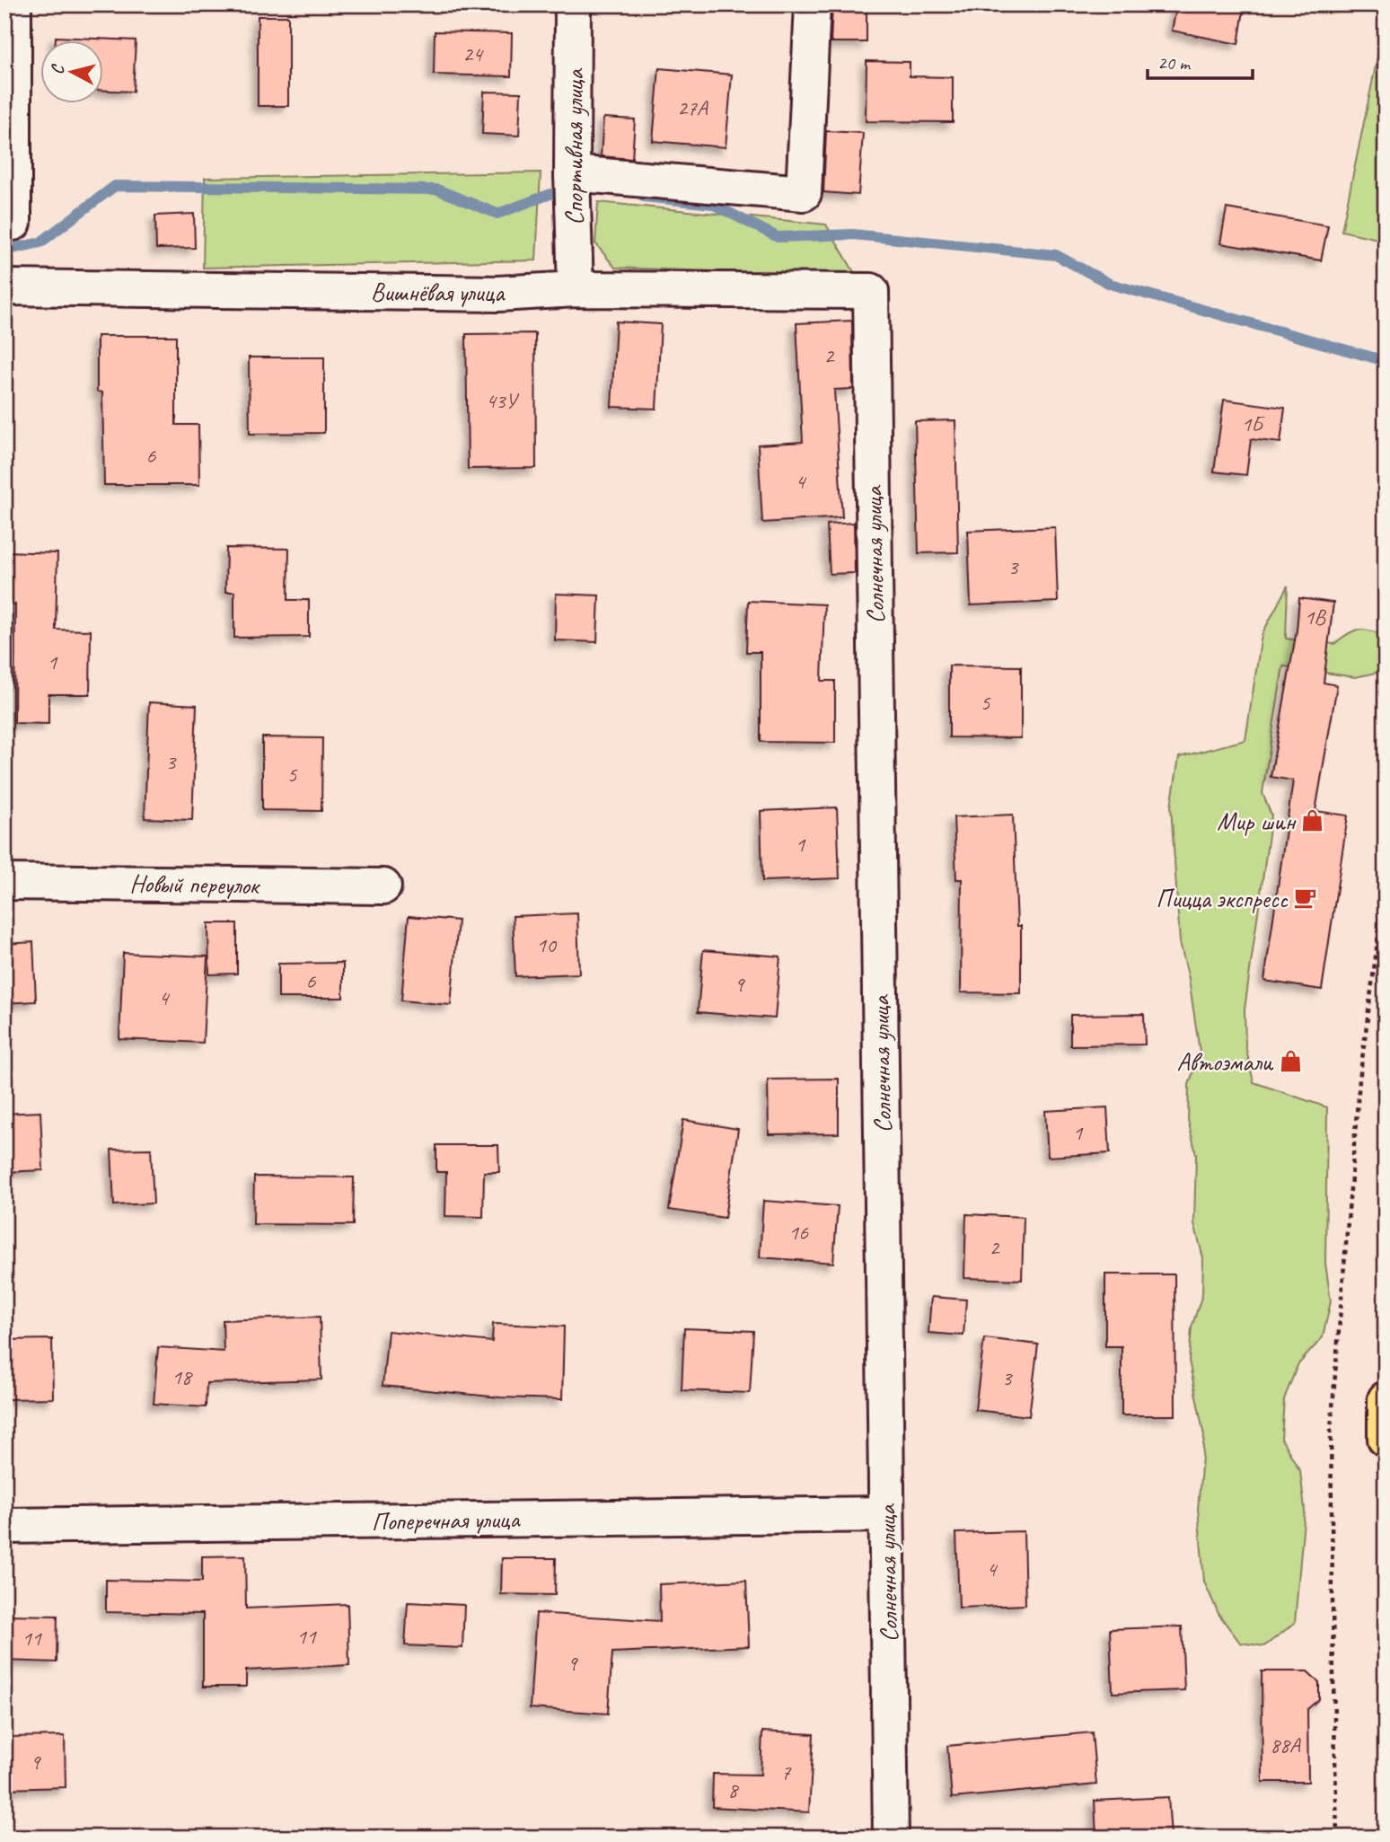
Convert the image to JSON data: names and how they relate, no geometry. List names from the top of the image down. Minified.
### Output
{"streets":{"street":["Спортивная улица","Вишнёвая улица","Солнечная улица","Новый переулок","Поперечная улица"]},"crossings":[["Спортивная улица","Вишнёвая улица"],["Вишнёвая улица","Солнечная улица"],["Солнечная улица","Поперечная улица"]],"places":{"shop":["Мир шин","Автоэмали"],"cafe":["Пицца экспресс"]},"house_numbers":["24","27А","2","43У","1Б","6","4","3","1В","1","5","3","5","1","10","6","9","4","1","16","2","18","3","4","11","11","9","88А","9","7","8"],"scale_bar":"20 m","north":"left"}
